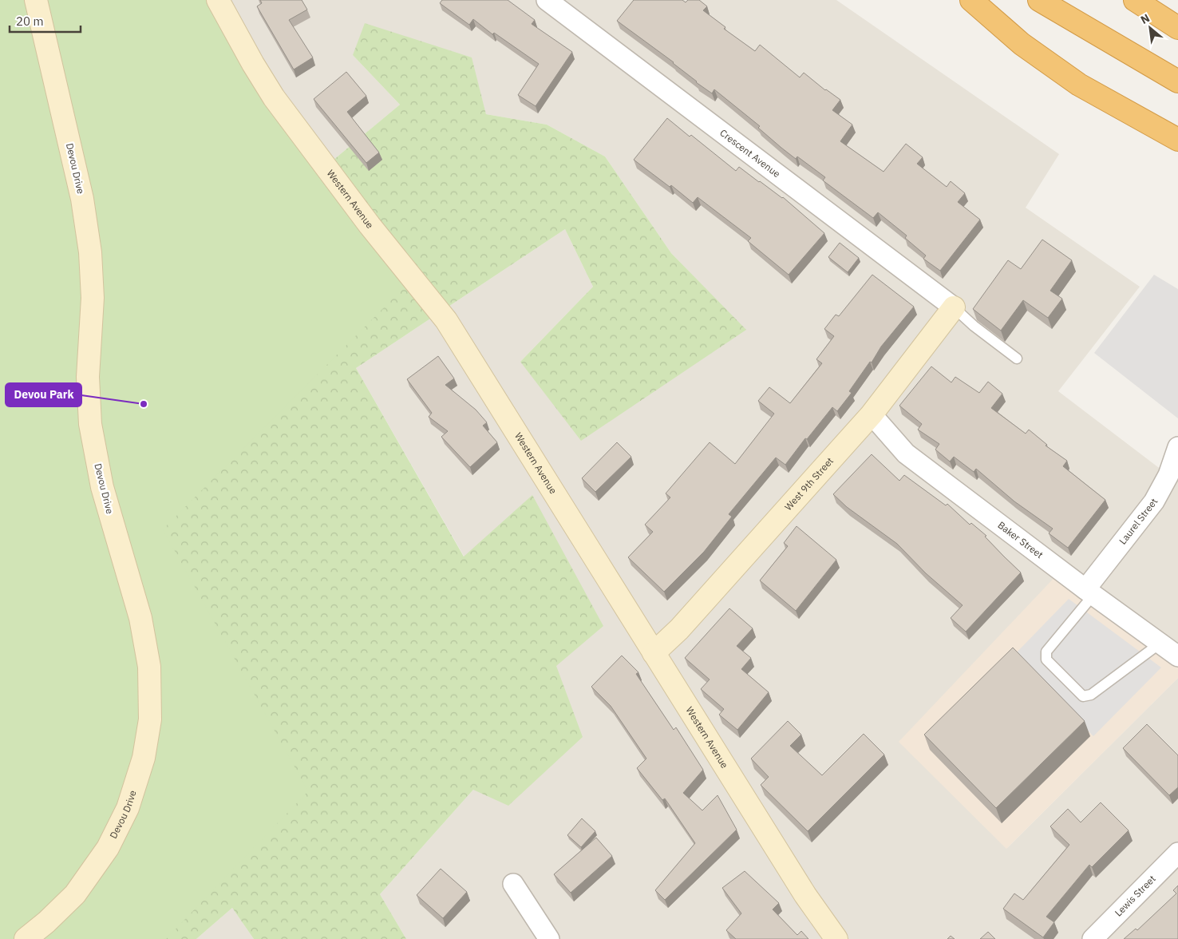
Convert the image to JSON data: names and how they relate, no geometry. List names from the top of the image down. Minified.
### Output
{"streets":{"street":["Crescent Avenue","Devou Drive","Western Avenue","West 9th Street","Laurel Street","Baker Street","Lewis Street"]},"crossings":[["Crescent Avenue","West 9th Street"],["Western Avenue","West 9th Street"],["West 9th Street","Baker Street"],["Laurel Street","Baker Street"]],"places":["Devou Park"],"scale_bar":"20 m","north":"top left"}
